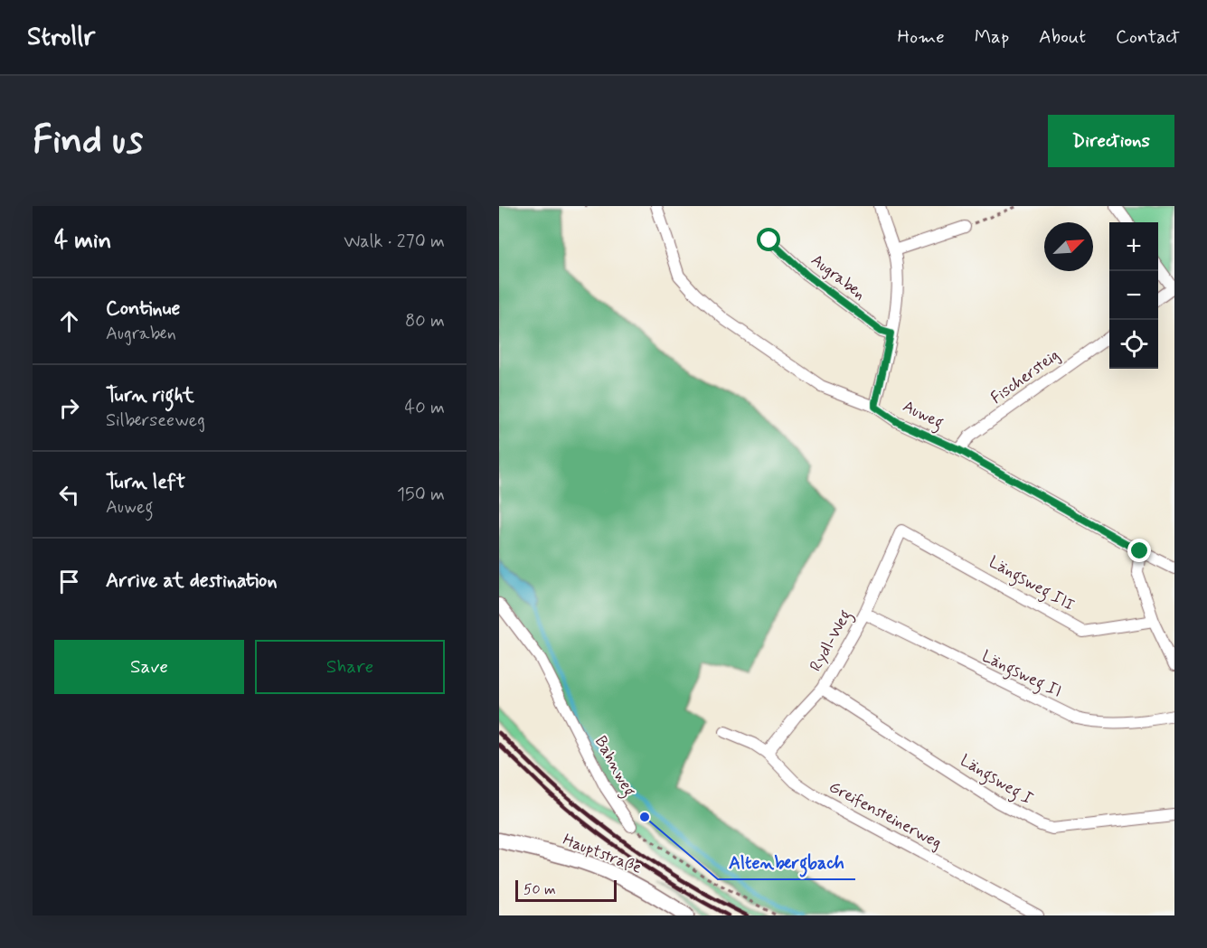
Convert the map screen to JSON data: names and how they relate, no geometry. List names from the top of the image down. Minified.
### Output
{"streets":{"main road":["Hauptstraße"],"street":["Augraben","Fischersteig","Auweg","Längsweg III","Rydl-Weg","Längsweg II","Bahnweg","Längsweg I","Greifensteinerweg"]},"crossings":[["Fischersteig","Auweg"],["Längsweg III","Rydl-Weg"],["Rydl-Weg","Längsweg II"],["Rydl-Weg","Längsweg I"],["Rydl-Weg","Greifensteinerweg"]],"places":["Altenbergbach"],"scale_bar":"50 m","north":"top right","page":{"header":"Strollr","nav":["Home","Map","About","Contact"],"buttons":["Directions",["Save","Share"]],"title":"Find us","heading":["4 min","Walk · 270 m"],"map_buttons":["+","−"],"list":[["Continue","Augraben","80 m"],["Turn right","Silberseeweg","40 m"],["Turn left","Auweg","150 m"],"Arrive at destination"],"scale":"50 m"}}
